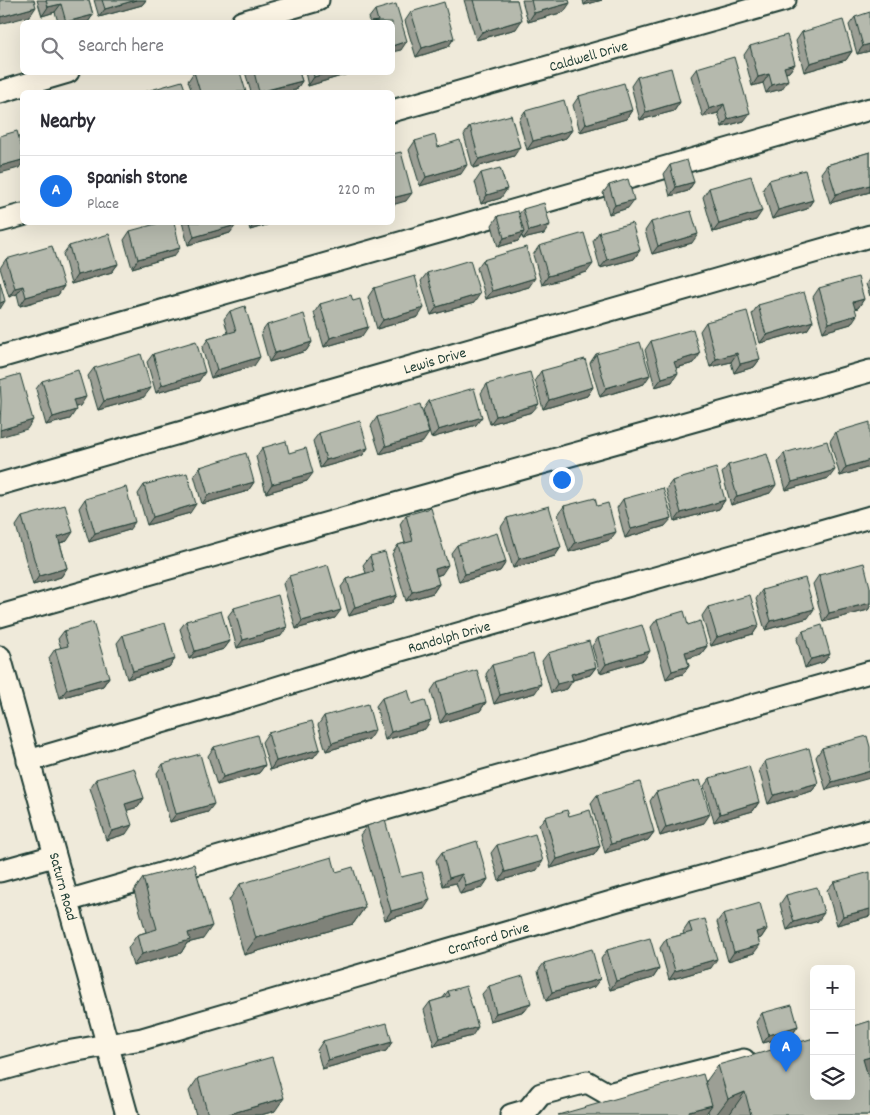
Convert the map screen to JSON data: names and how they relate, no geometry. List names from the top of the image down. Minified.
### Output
{"streets":{"street":["Caldwell Drive","Lewis Drive","Randolph Drive","Saturn Road","Cranford Drive"]},"crossings":[["Randolph Drive","Saturn Road"],["Saturn Road","Cranford Drive"]],"page":{"search":"Search here","heading":"Nearby","list":[{"mark":"A","name":"Spanish Stone","note":"Place","value":"220 m"}],"map_buttons":["+","−"],"pins":"A"}}
